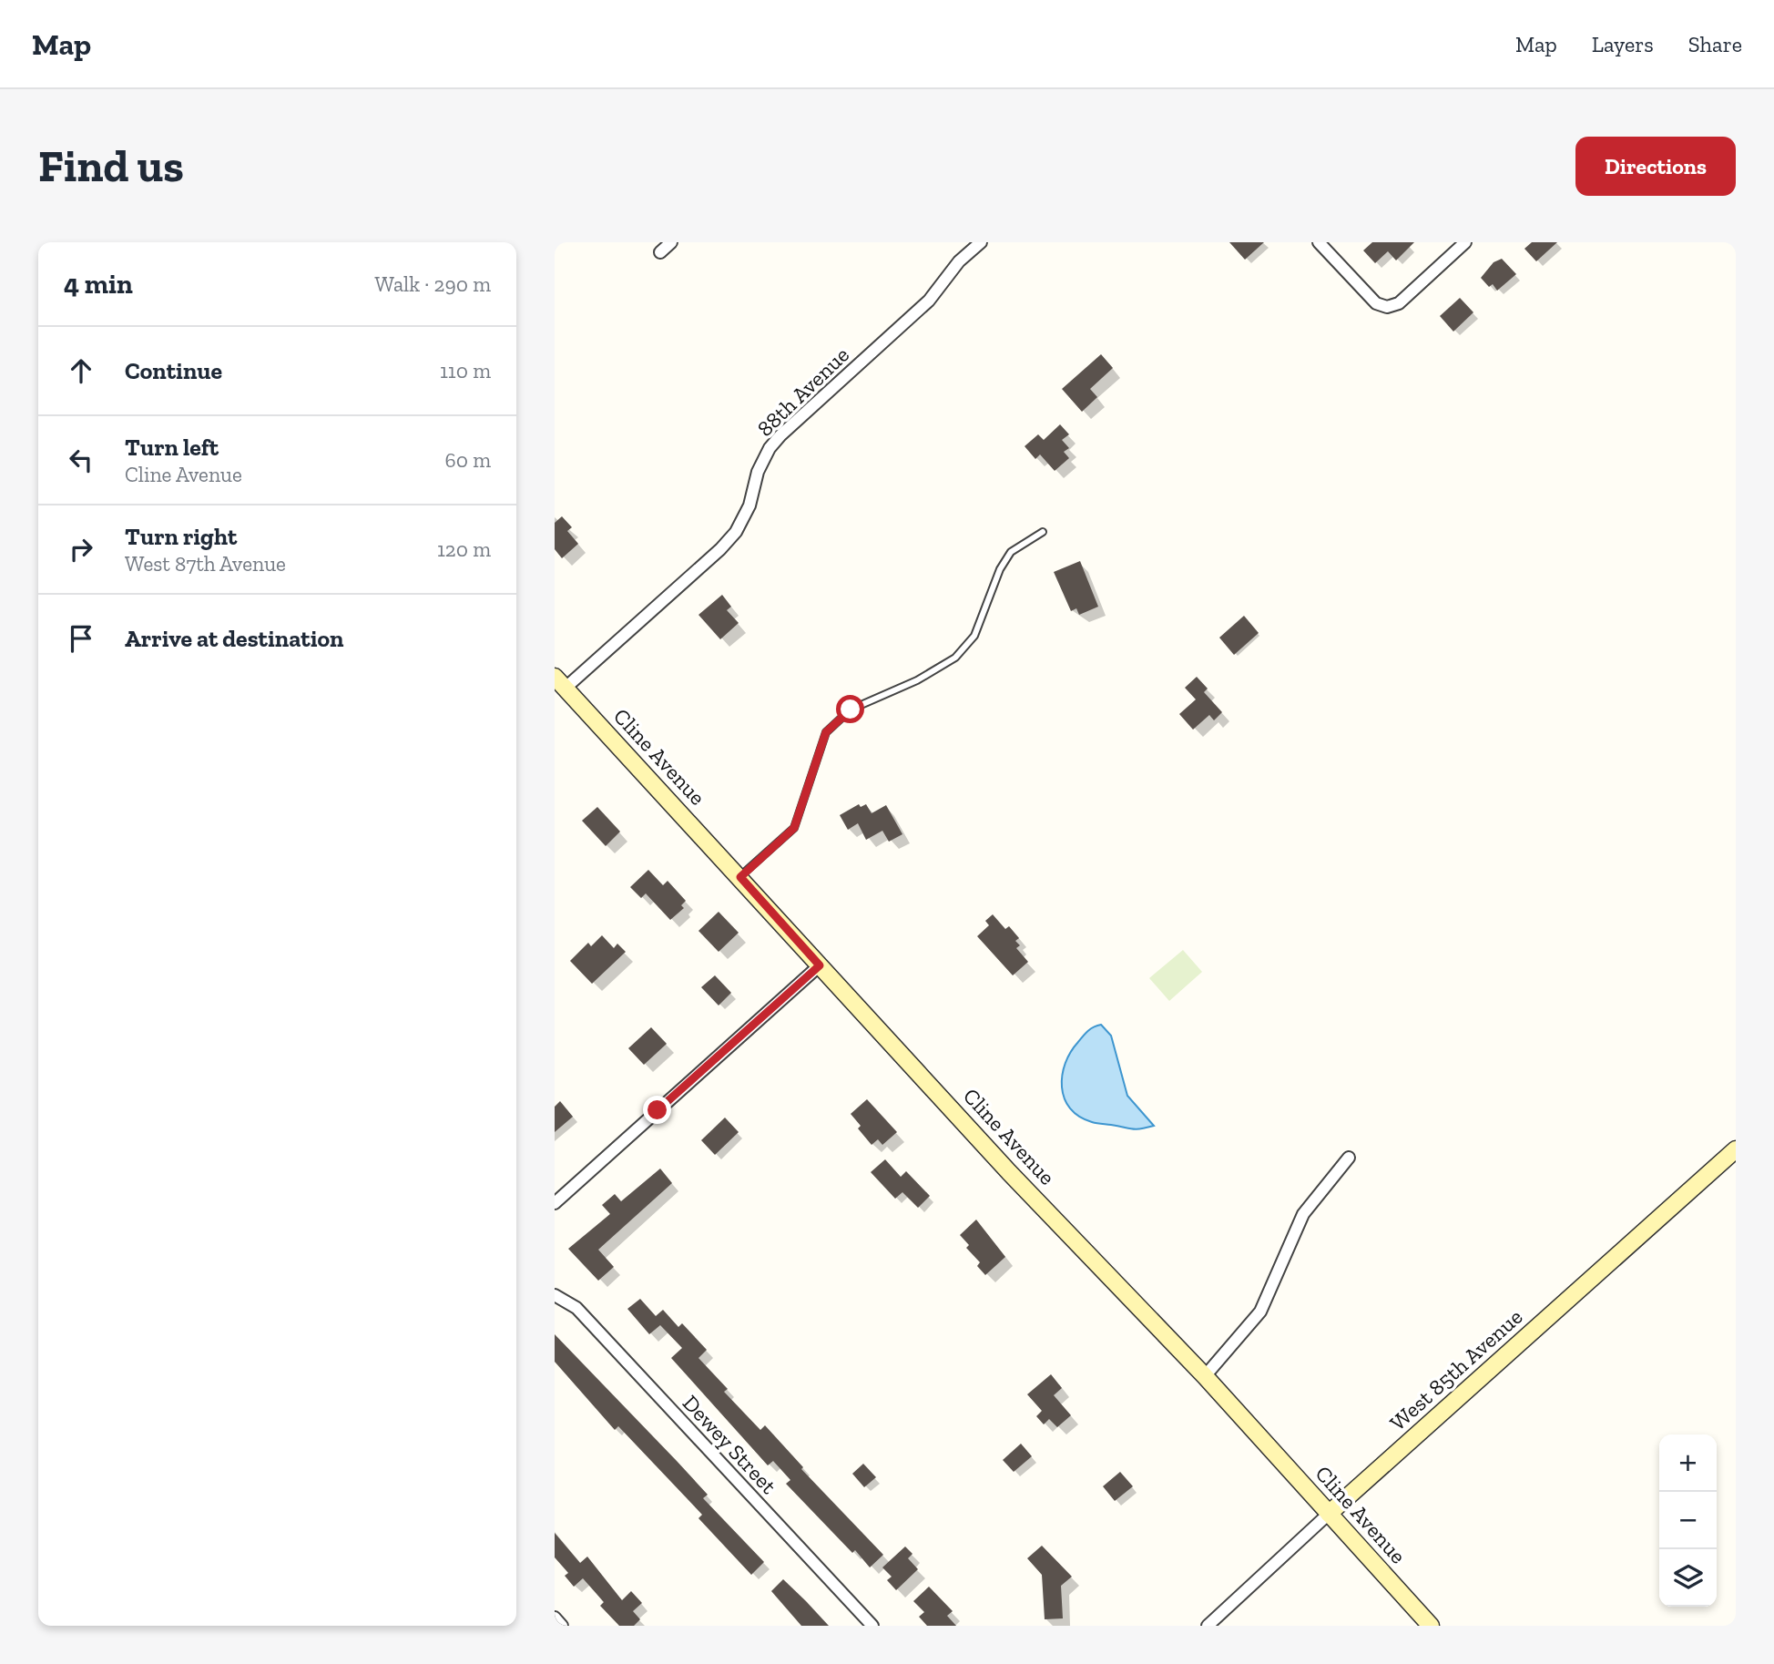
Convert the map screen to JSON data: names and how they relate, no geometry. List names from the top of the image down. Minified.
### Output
{"streets":{"street":["88th Avenue","Cline Avenue","West 85th Avenue","Dewey Street"]},"crossings":[["88th Avenue","Cline Avenue"],["Cline Avenue","West 85th Avenue"]],"page":{"header":"Map","nav":["Map","Layers","Share"],"buttons":"Directions","title":"Find us","heading":["4 min","Walk · 290 m"],"list":[["Continue","110 m"],["Turn left","Cline Avenue","60 m"],["Turn right","West 87th Avenue","120 m"],"Arrive at destination"],"map_buttons":["+","−"]}}
